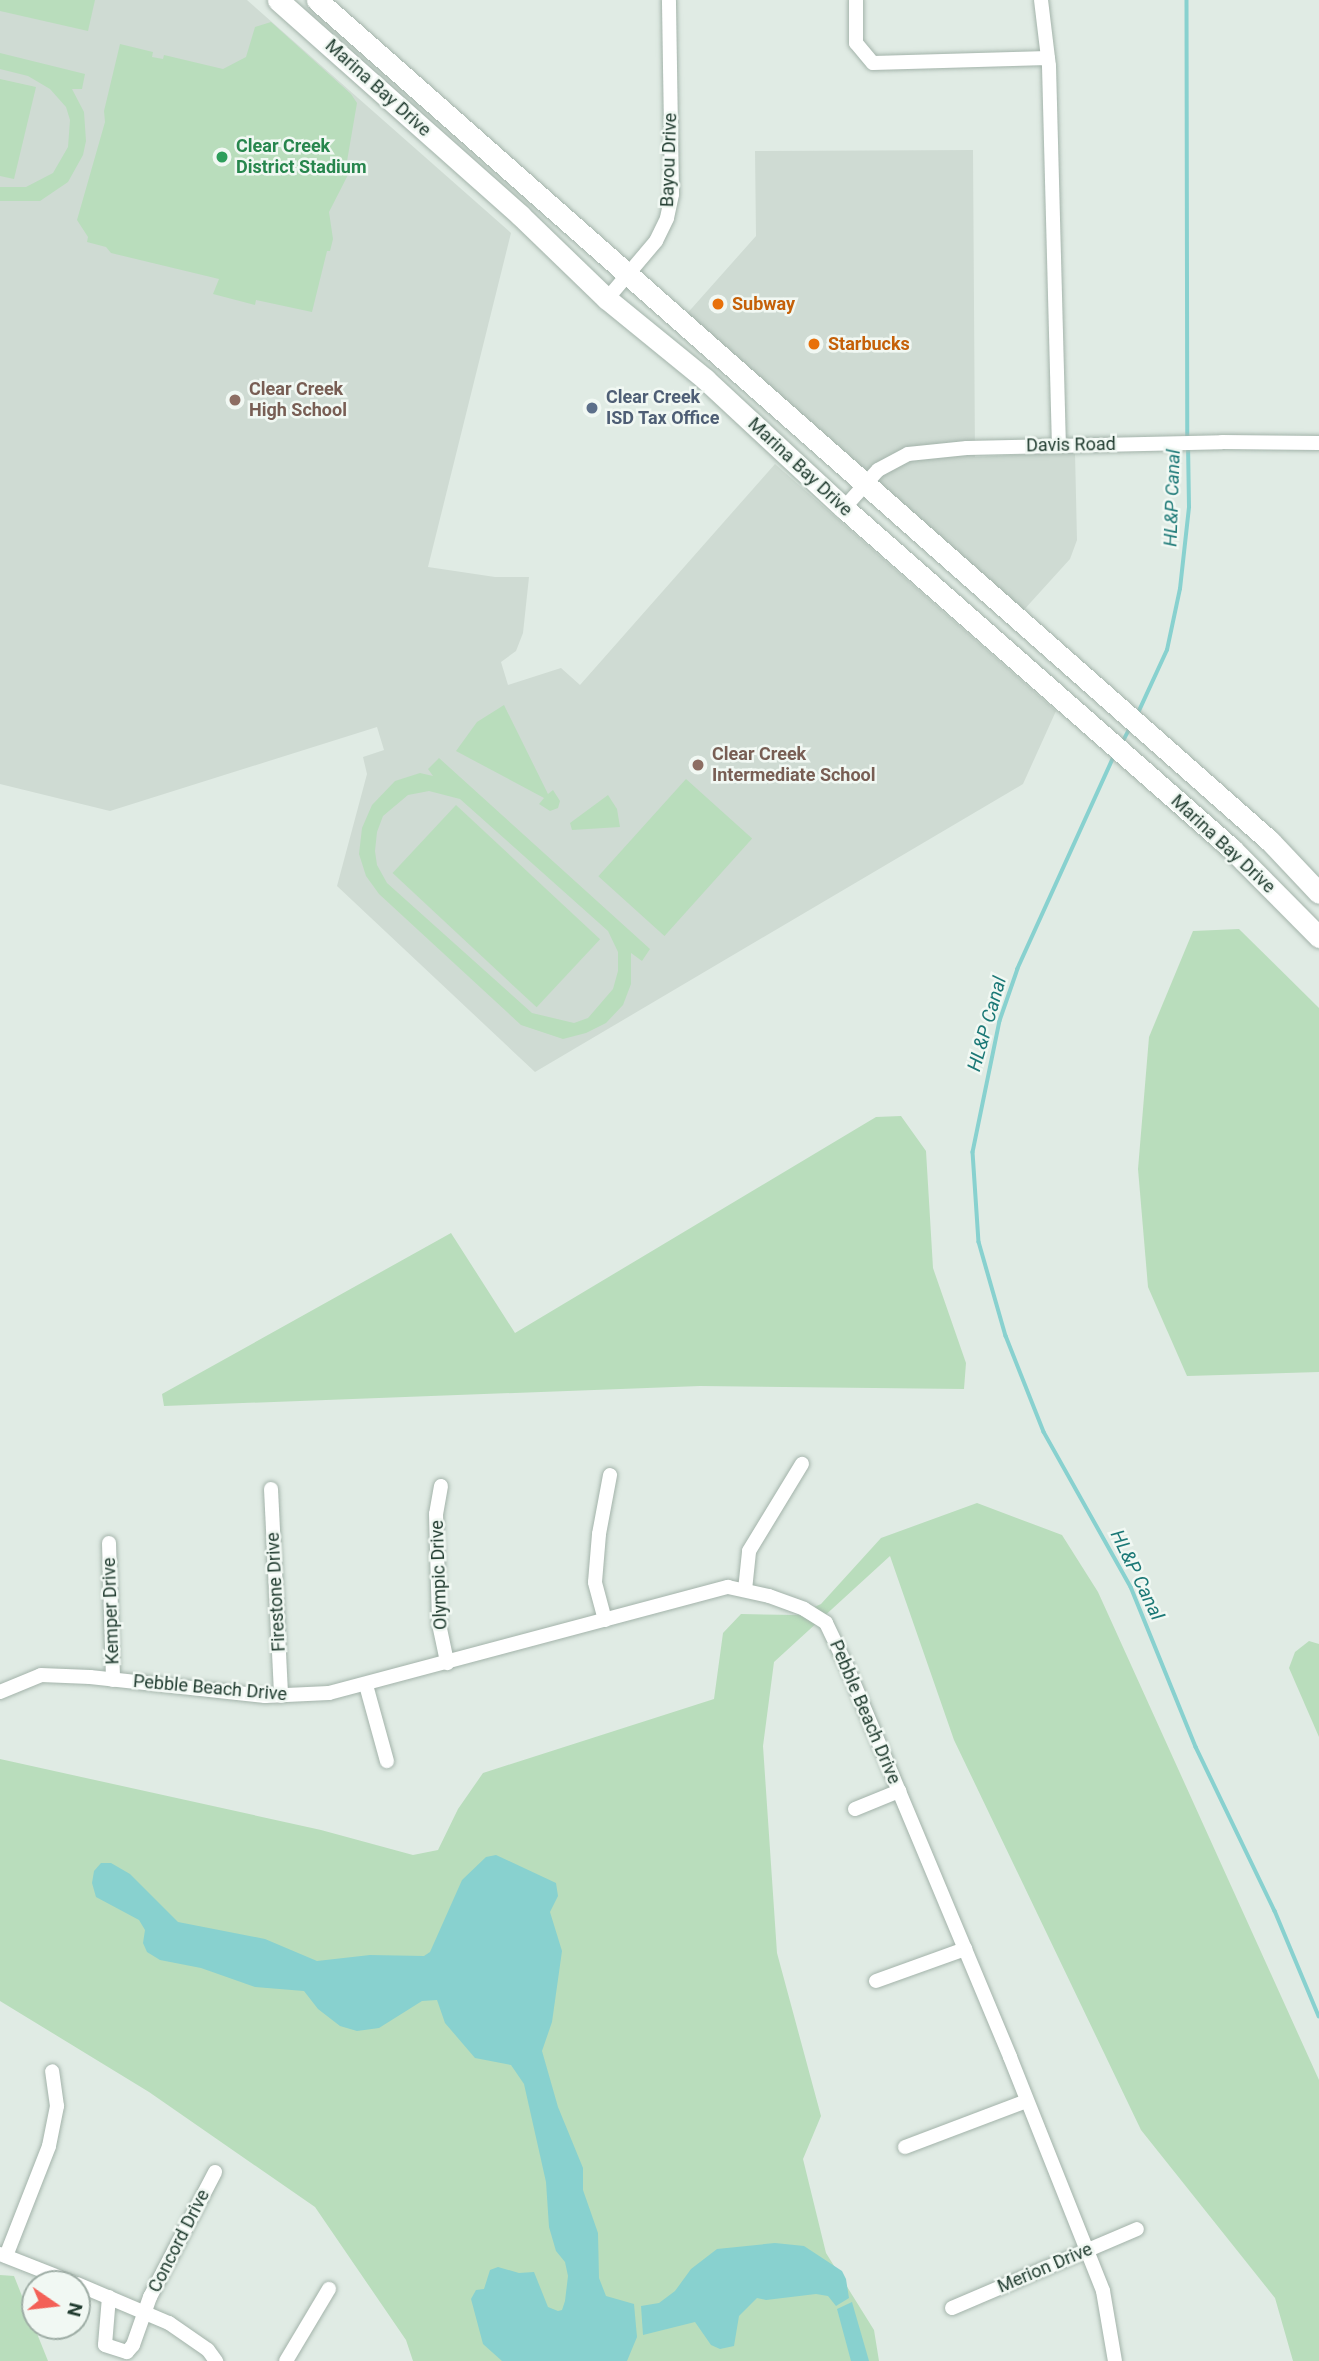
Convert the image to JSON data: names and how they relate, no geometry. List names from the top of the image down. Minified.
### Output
{"streets":{"main road":["Marina Bay Drive"],"street":["Bayou Drive","Davis Road","Olympic Drive","Firestone Drive","Kemper Drive","Pebble Beach Drive","Concord Drive","Merion Drive"]},"crossings":[["Marina Bay Drive","Bayou Drive"],["Marina Bay Drive","Davis Road"],["Olympic Drive","Pebble Beach Drive"],["Firestone Drive","Pebble Beach Drive"],["Kemper Drive","Pebble Beach Drive"],["Pebble Beach Drive","Merion Drive"]],"water":["HL&P Canal"],"places":["Clear Creek District Stadium","Subway","Starbucks","Clear Creek High School","Clear Creek ISD Tax Office","Clear Creek Intermediate School"],"north":"right"}
